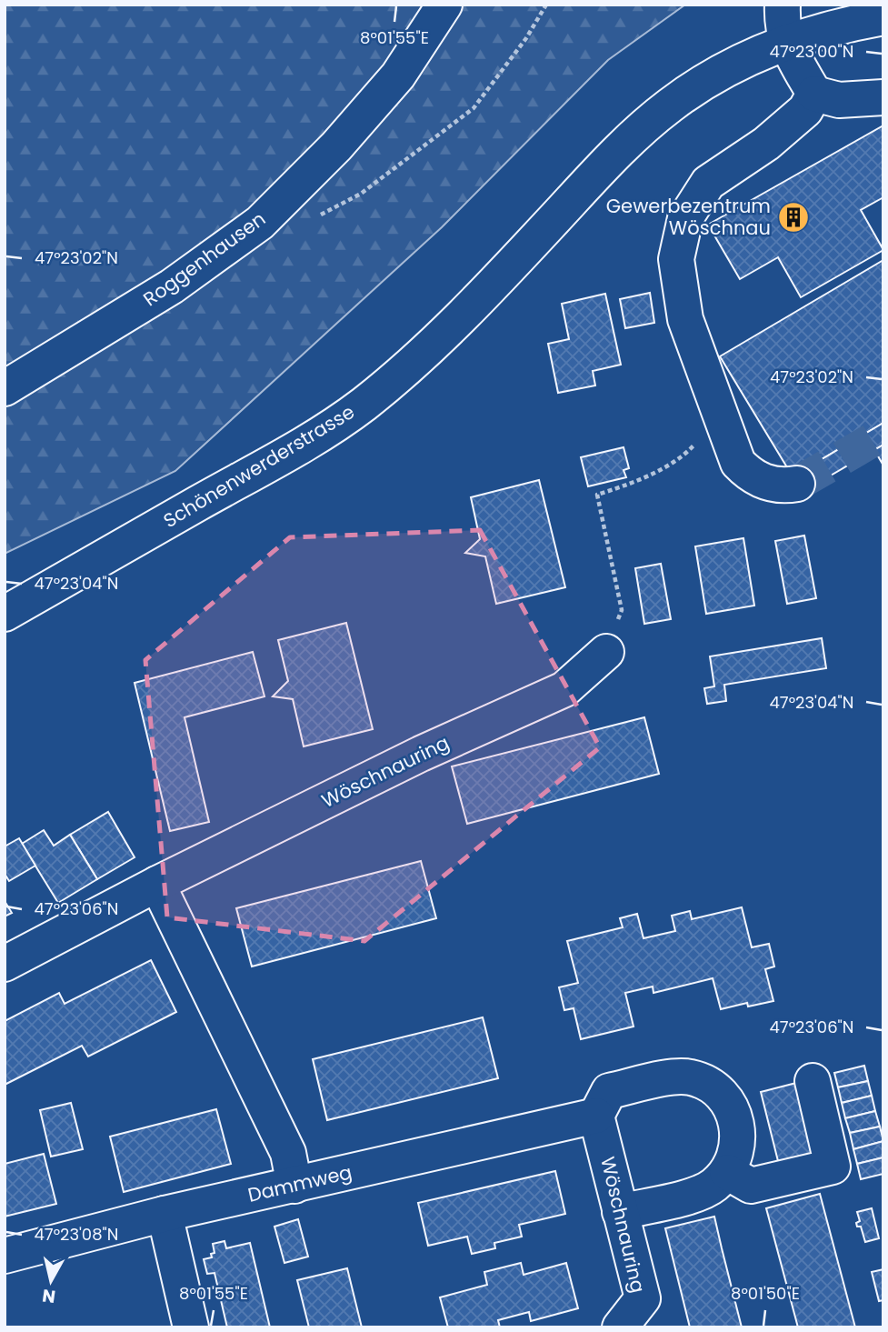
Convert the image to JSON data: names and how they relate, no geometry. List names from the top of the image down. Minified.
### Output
{"streets":{"street":["Roggenhausen","Schönenwerderstrasse","Wöschnauring","Dammweg"]},"crossings":[["Wöschnauring","Dammweg"]],"places":{"building":["Gewerbezentrum Wöschnau"]},"north":"bottom","coordinates":["8°01'55\"E","47°23'00\"N","47°23'02\"N","47°23'04\"N","47°23'06\"N","47°23'08\"N","8°01'50\"E"]}
